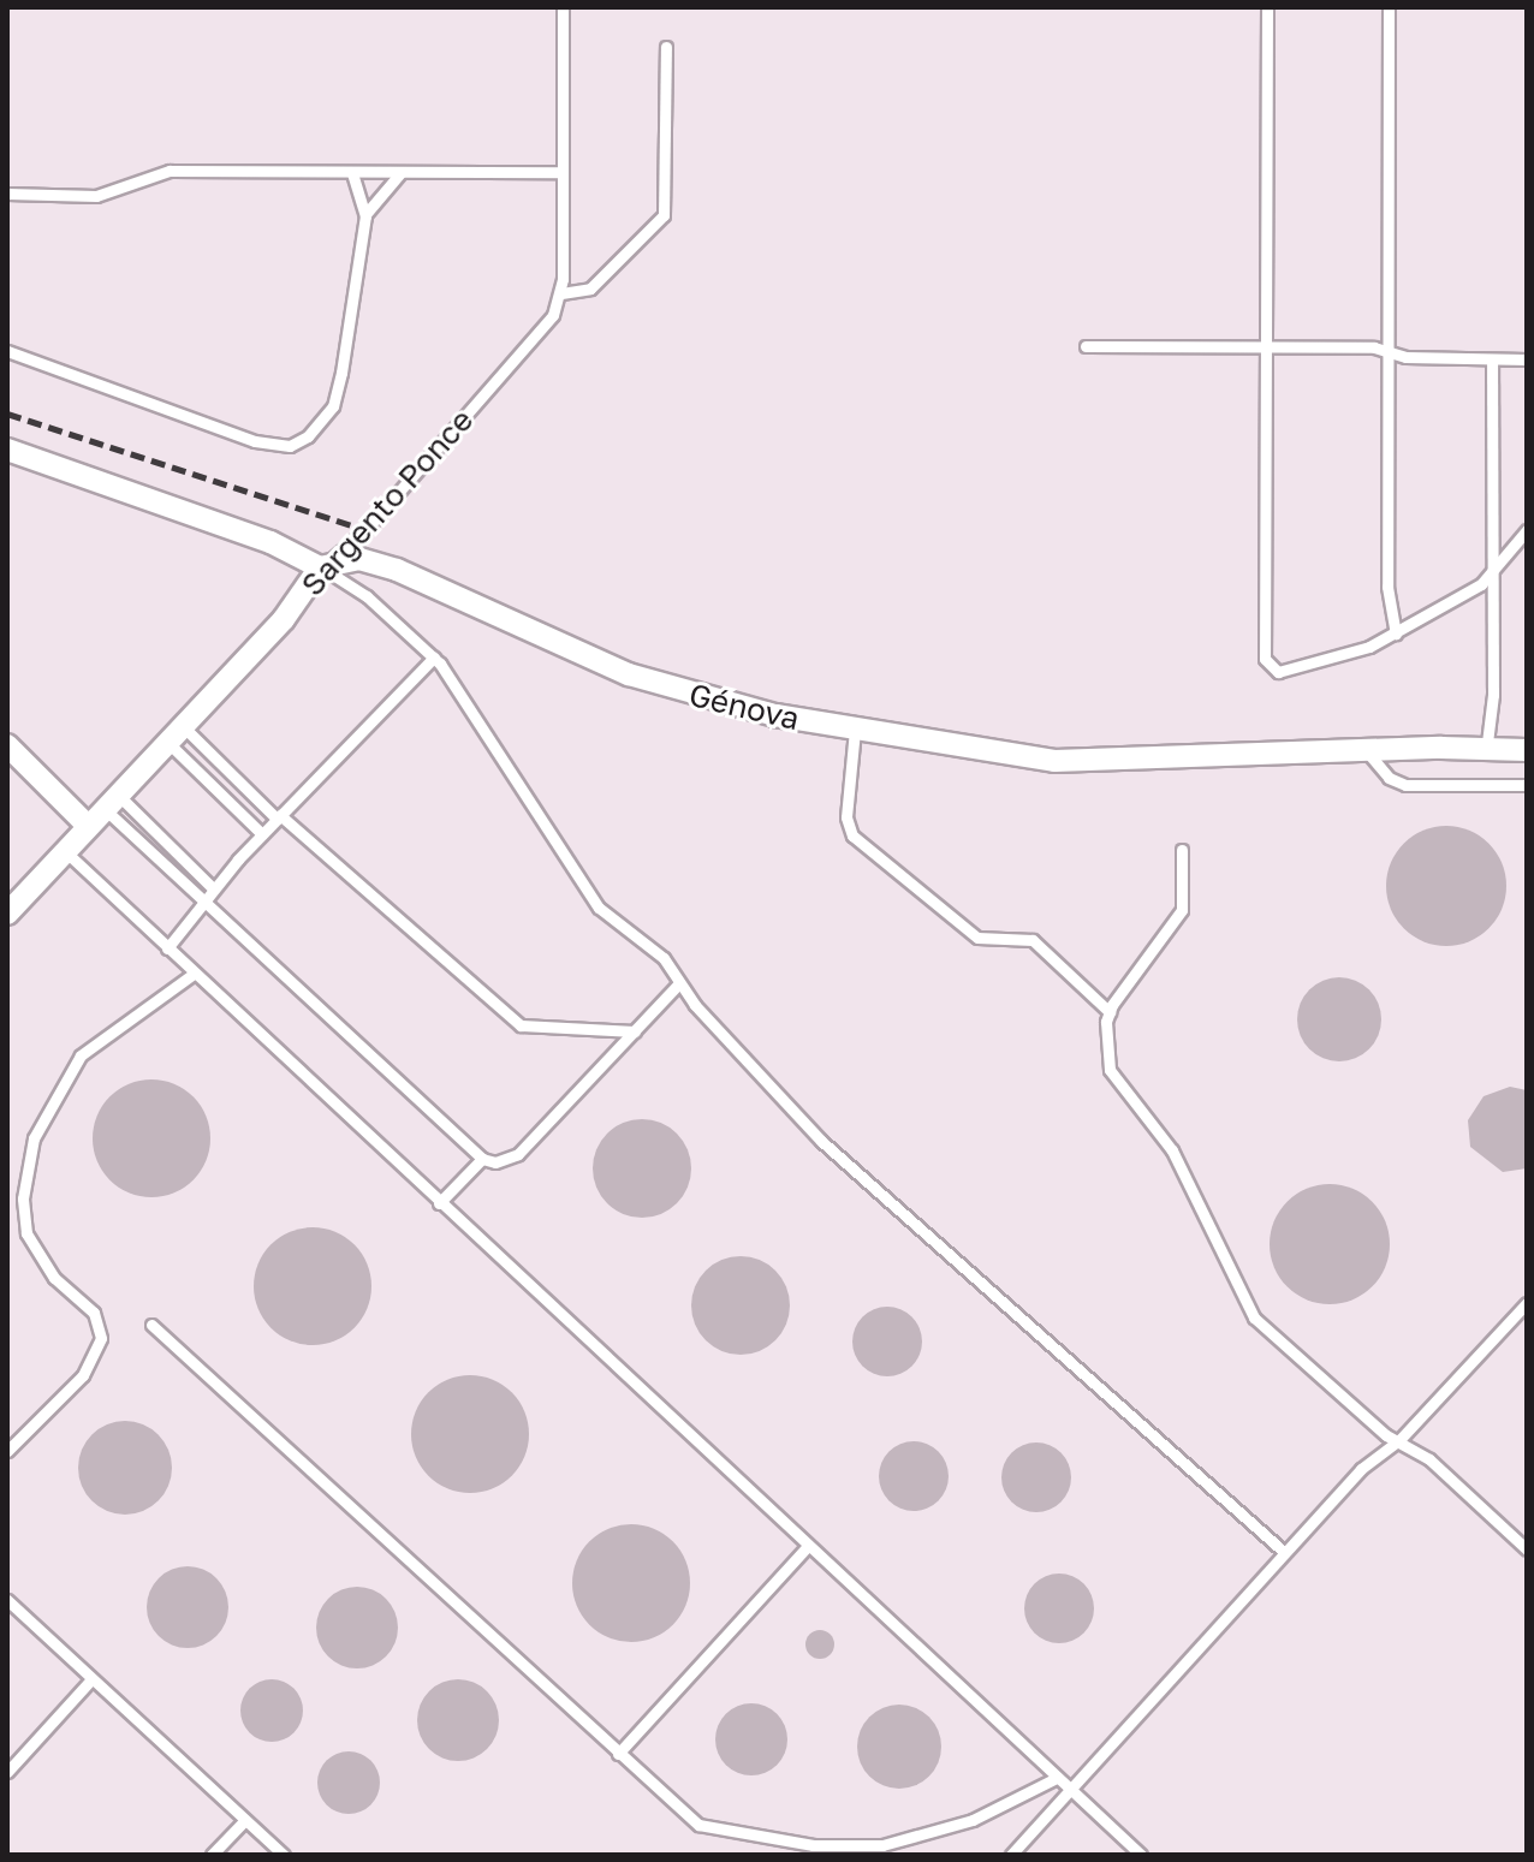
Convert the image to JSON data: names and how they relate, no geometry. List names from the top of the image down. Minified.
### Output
{"streets":{"street":["Sargento Ponce","Génova"]},"crossings":[["Sargento Ponce","Génova"]]}
